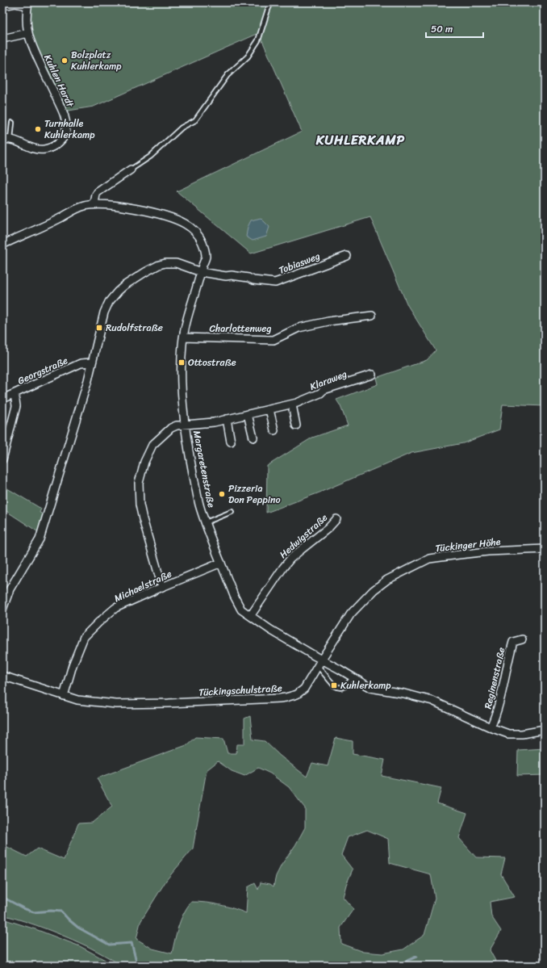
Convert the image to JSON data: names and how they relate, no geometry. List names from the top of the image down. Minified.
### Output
{"streets":{"street":["Kuhlen Hardt","Tobiasweg","Charlottenweg","Georgstraße","Klaraweg","Margaretenstraße","Hedwigstraße","Tückinger Höhe","Michaelstraße","Reginenstraße","Tückingschulstraße"]},"crossings":[["Tobiasweg","Margaretenstraße"],["Charlottenweg","Margaretenstraße"],["Klaraweg","Margaretenstraße"],["Margaretenstraße","Hedwigstraße"],["Margaretenstraße","Tückinger Höhe"],["Margaretenstraße","Michaelstraße"],["Margaretenstraße","Tückingschulstraße"],["Tückinger Höhe","Tückingschulstraße"],["Michaelstraße","Tückingschulstraße"]],"districts":["KUHLERKAMP"],"places":{"other":["Bolzplatz Kuhlerkamp","Turnhalle Kuhlerkamp","Pizzeria Don Peppino"],"transit":["Rudolfstraße","Ottostraße","Kuhlerkamp"]},"scale_bar":"50 m"}
